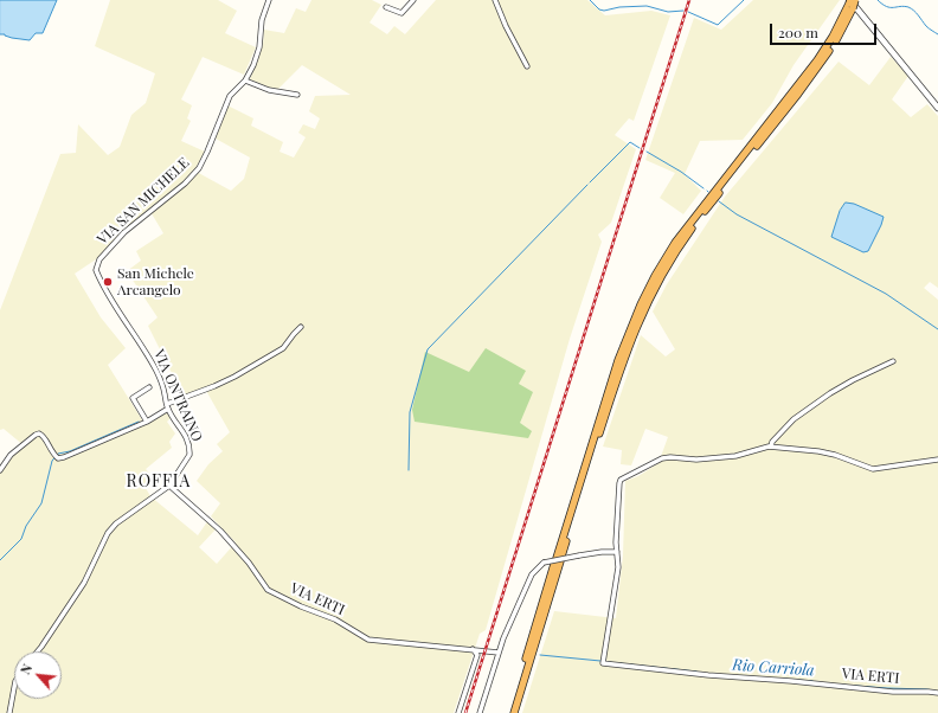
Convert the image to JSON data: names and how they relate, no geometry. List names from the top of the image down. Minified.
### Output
{"streets":{"street":["VIA SAN MICHELE","VIA ONTRAINO","VIA ERTI"]},"crossings":[["VIA SAN MICHELE","VIA ONTRAINO"],["VIA ONTRAINO","VIA ERTI"]],"districts":["ROFFIA"],"water":["Rio Carriola"],"places":["San Michele Arcangelo"],"scale_bar":"200 m","north":"top left"}
